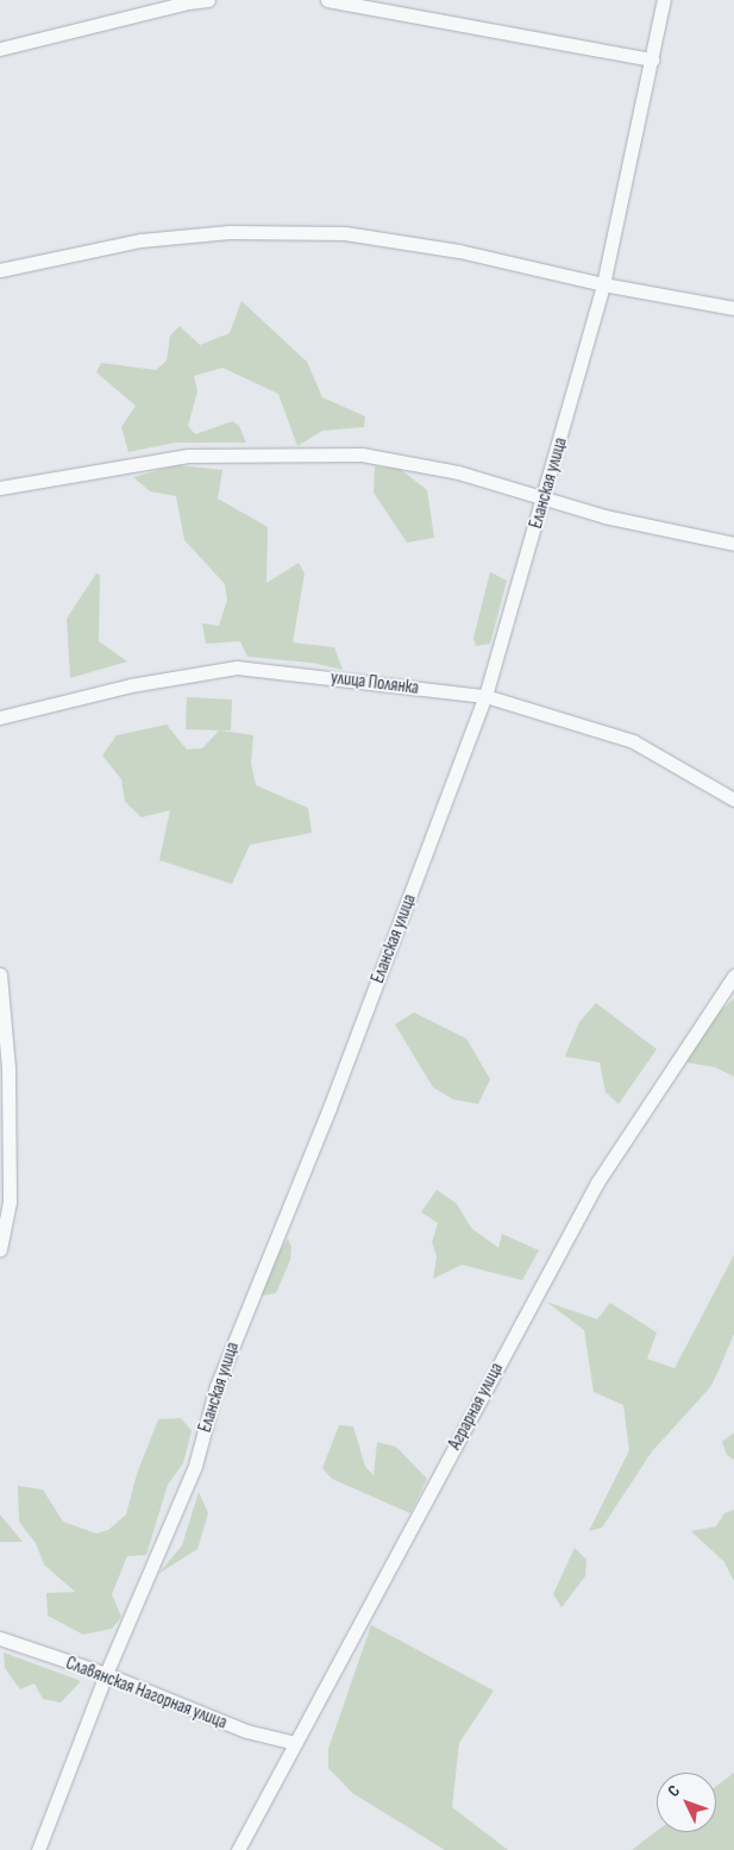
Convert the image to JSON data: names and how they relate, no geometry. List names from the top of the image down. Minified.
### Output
{"streets":{"street":["Еланская улица","улица Полянка","Аграрная улица","Славянская Нагорная улица"]},"crossings":[["Еланская улица","улица Полянка"],["Еланская улица","Славянская Нагорная улица"],["Аграрная улица","Славянская Нагорная улица"]],"north":"top left"}
